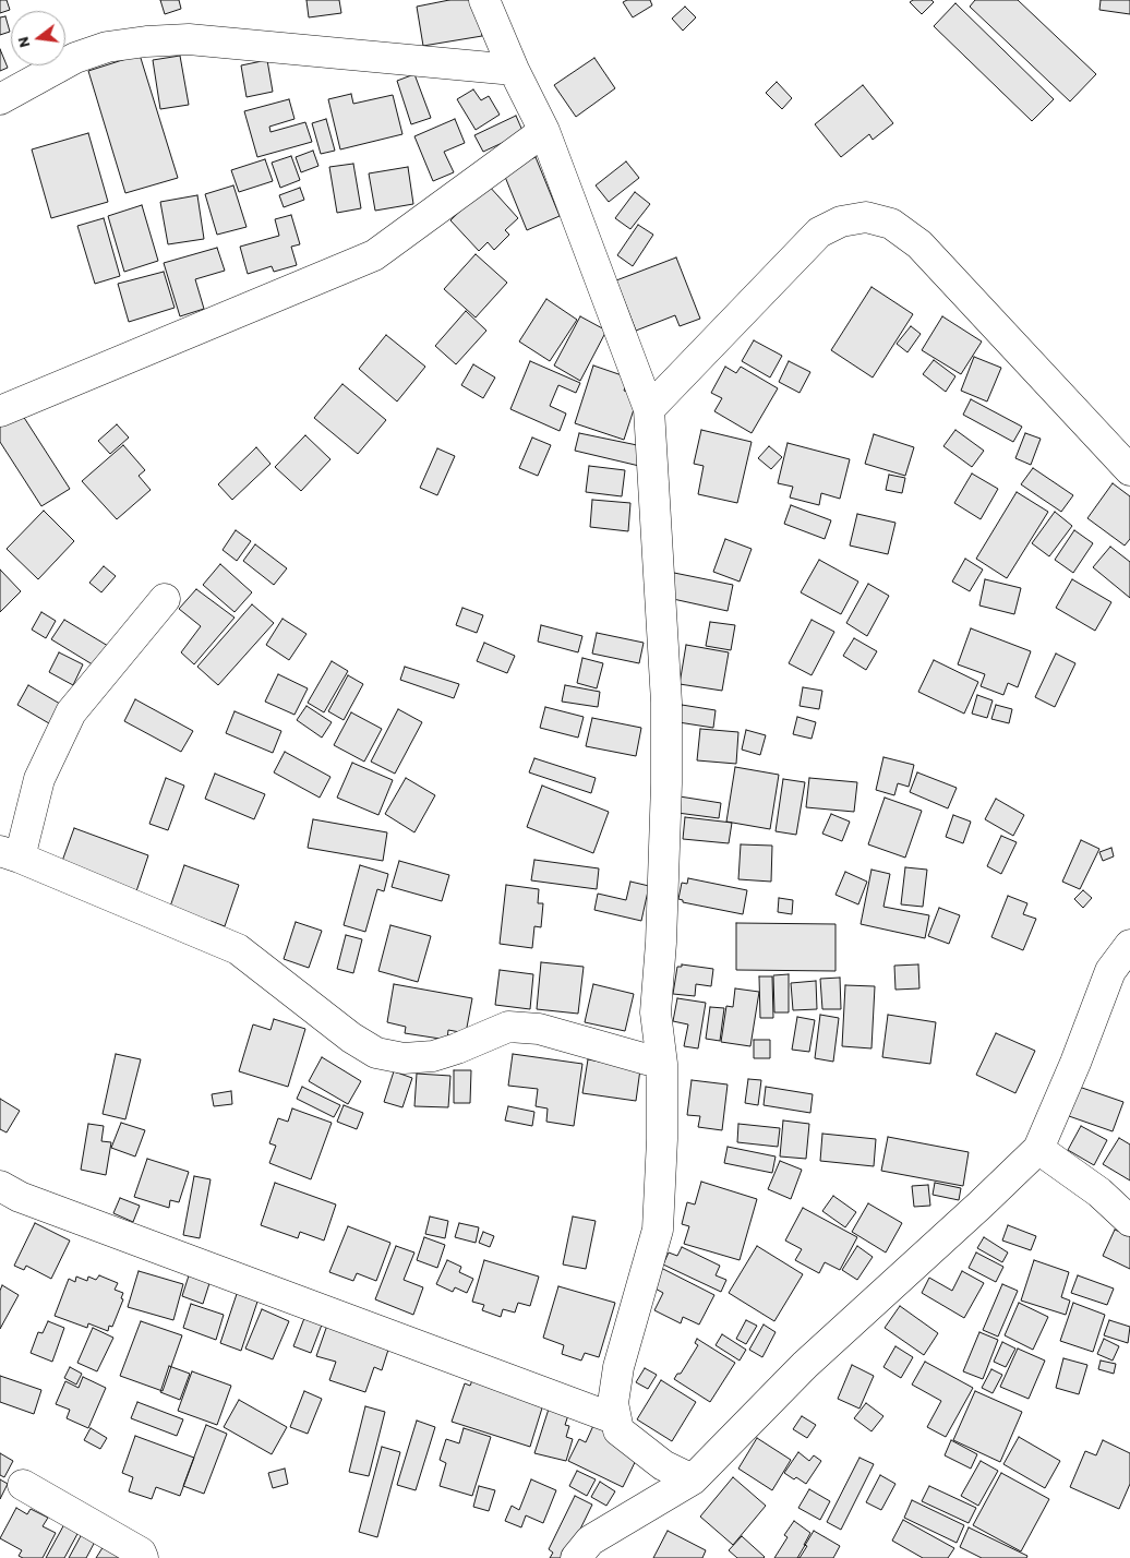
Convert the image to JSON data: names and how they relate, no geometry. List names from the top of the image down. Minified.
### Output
{"north":"left"}
